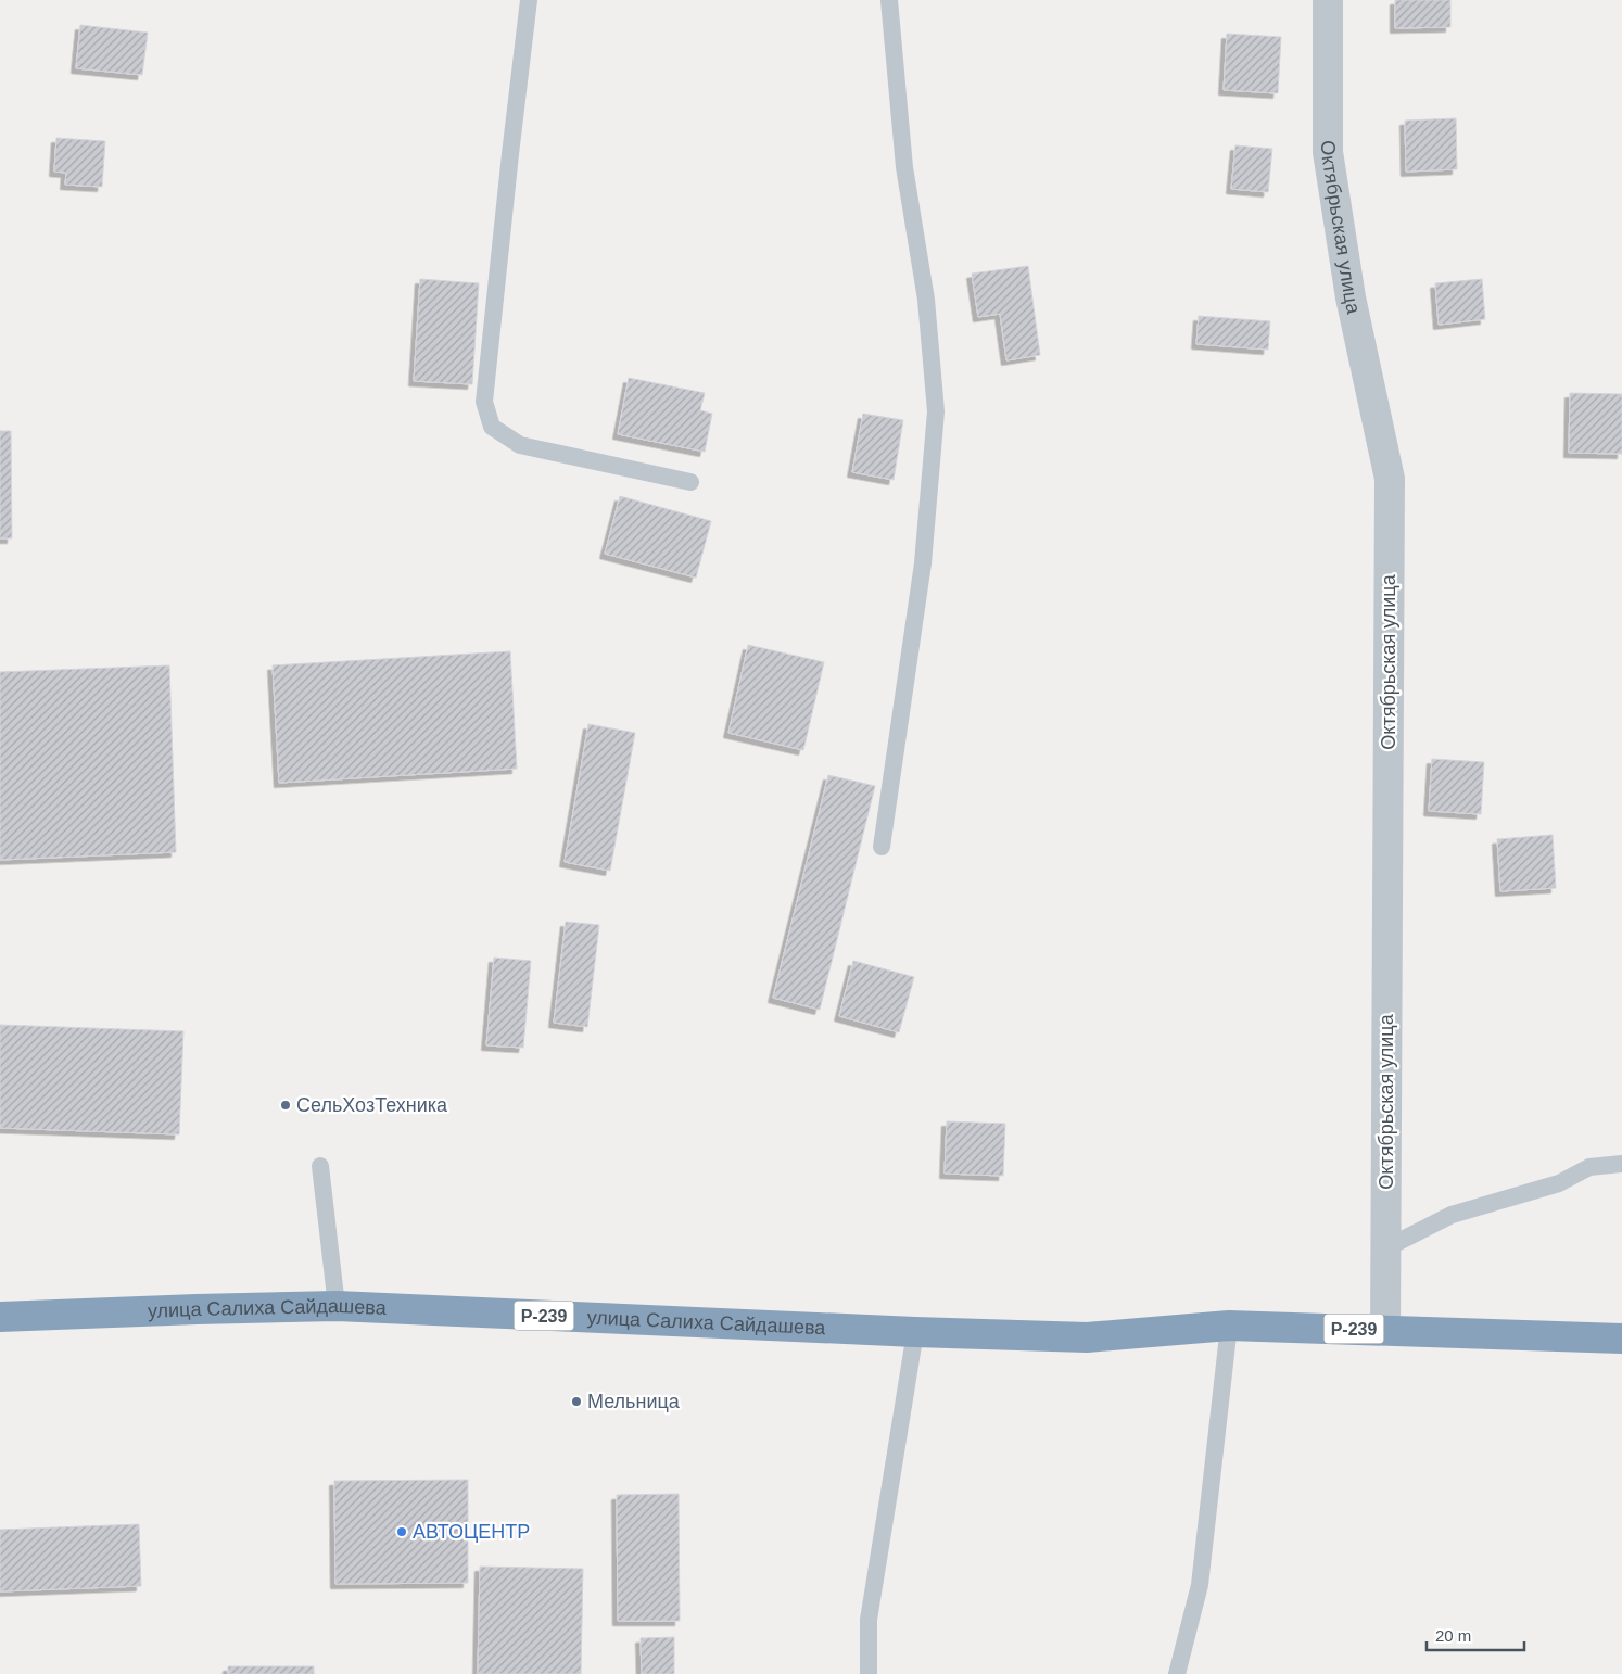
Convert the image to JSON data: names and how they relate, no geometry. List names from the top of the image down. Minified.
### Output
{"streets":{"highway":["улица Салиха Сайдашева","Р-239"],"street":["Октябрьская улица"]},"crossings":[["Октябрьская улица","Р-239"],["улица Салиха Сайдашева","Р-239"]],"places":["СельХозТехника","Мельница","АВТОЦЕНТР"],"scale_bar":"20 m"}
